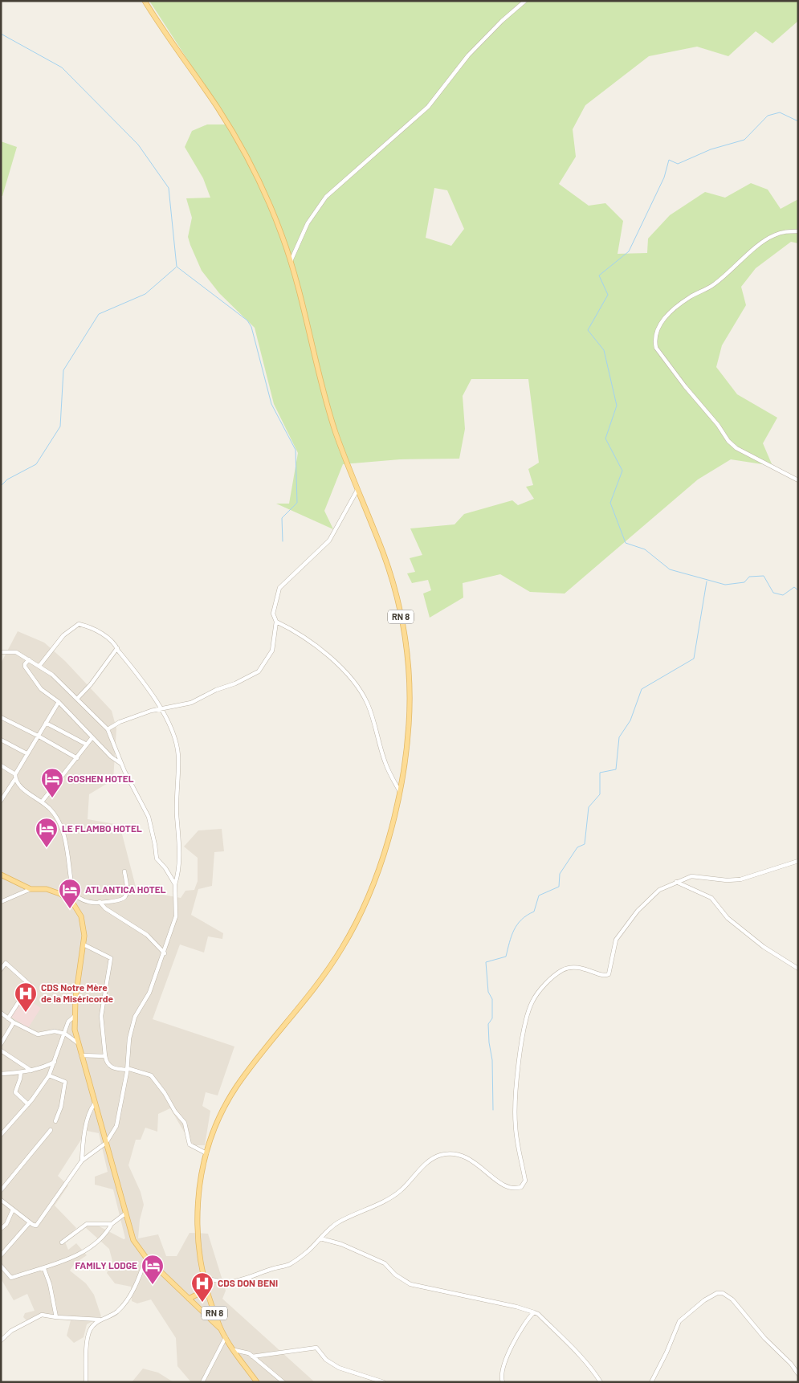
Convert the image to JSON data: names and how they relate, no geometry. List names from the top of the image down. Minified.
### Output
{"streets":{"main road":["RN 8"]},"places":{"hotel":["GOSHEN HOTEL","LE FLAMBO HOTEL","ATLANTICA HOTEL","FAMILY LODGE"],"hospital":["CDS Notre Mère de la Miséricorde","CDS DON BENI"]}}
